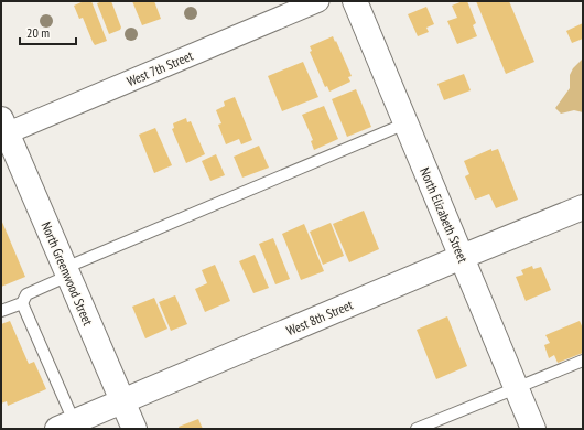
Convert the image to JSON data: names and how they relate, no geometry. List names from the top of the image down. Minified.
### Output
{"streets":{"main road":["North Elizabeth Street","North Greenwood Street","West 8th Street"],"street":["West 7th Street"]},"crossings":[["West 7th Street","North Greenwood Street"],["North Elizabeth Street","West 8th Street"],["North Greenwood Street","West 8th Street"]],"scale_bar":"20 m"}
